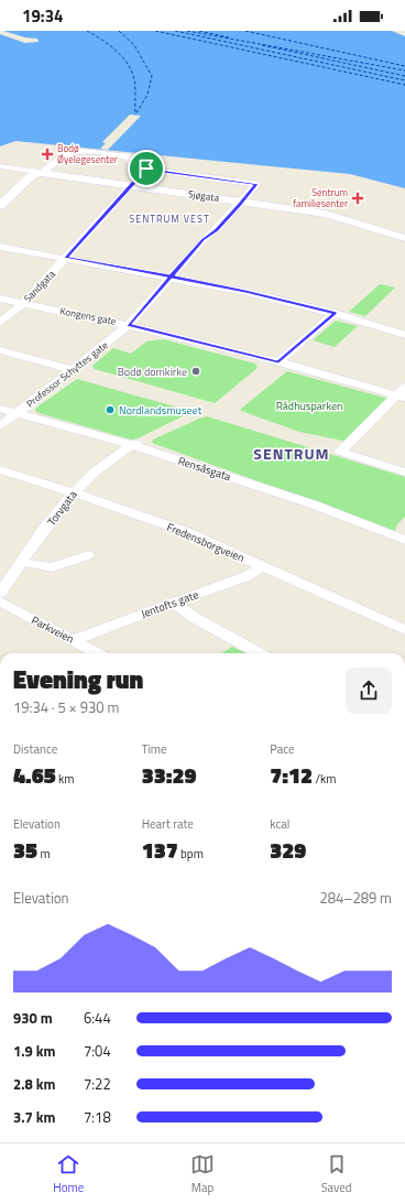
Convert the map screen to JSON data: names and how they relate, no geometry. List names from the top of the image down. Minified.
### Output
{"streets":{"street":["Sjøgata","Sandgata","Kongens gate","Professor Schyttes gate","Rensåsgata","Torvgata","Fredensborgveien","Jentofts gate","Parkveien"]},"crossings":[["Sjøgata","Sandgata"],["Sjøgata","Professor Schyttes gate"],["Sandgata","Kongens gate"],["Sandgata","Professor Schyttes gate"],["Kongens gate","Professor Schyttes gate"],["Professor Schyttes gate","Rensåsgata"],["Rensåsgata","Torvgata"],["Torvgata","Fredensborgveien"],["Fredensborgveien","Jentofts gate"],["Jentofts gate","Parkveien"]],"districts":["SENTRUM VEST","SENTRUM"],"parks":["Rådhusparken"],"places":{"health":["Bodø Øyelegesenter","Sentrum familiesenter"],"other":["Bodø domkirke","Nordlandsmuseet"]},"page":{"status":"19:34","heading":["Evening run","19:34 · 5 × 930 m"],"stats":[["Distance","4.65 km"],["Time","33:29"],["Pace","7:12 /km"],["Elevation","35 m"],["Heart rate","137 bpm"],["kcal","329"]],"chart":["Elevation","284–289 m"],"list":[{"name":"930 m","note":"6:44"},{"name":"1.9 km","note":"7:04"},{"name":"2.8 km","note":"7:22"},{"name":"3.7 km","note":"7:18"}],"tabs":["Home","Map","Saved"]}}
